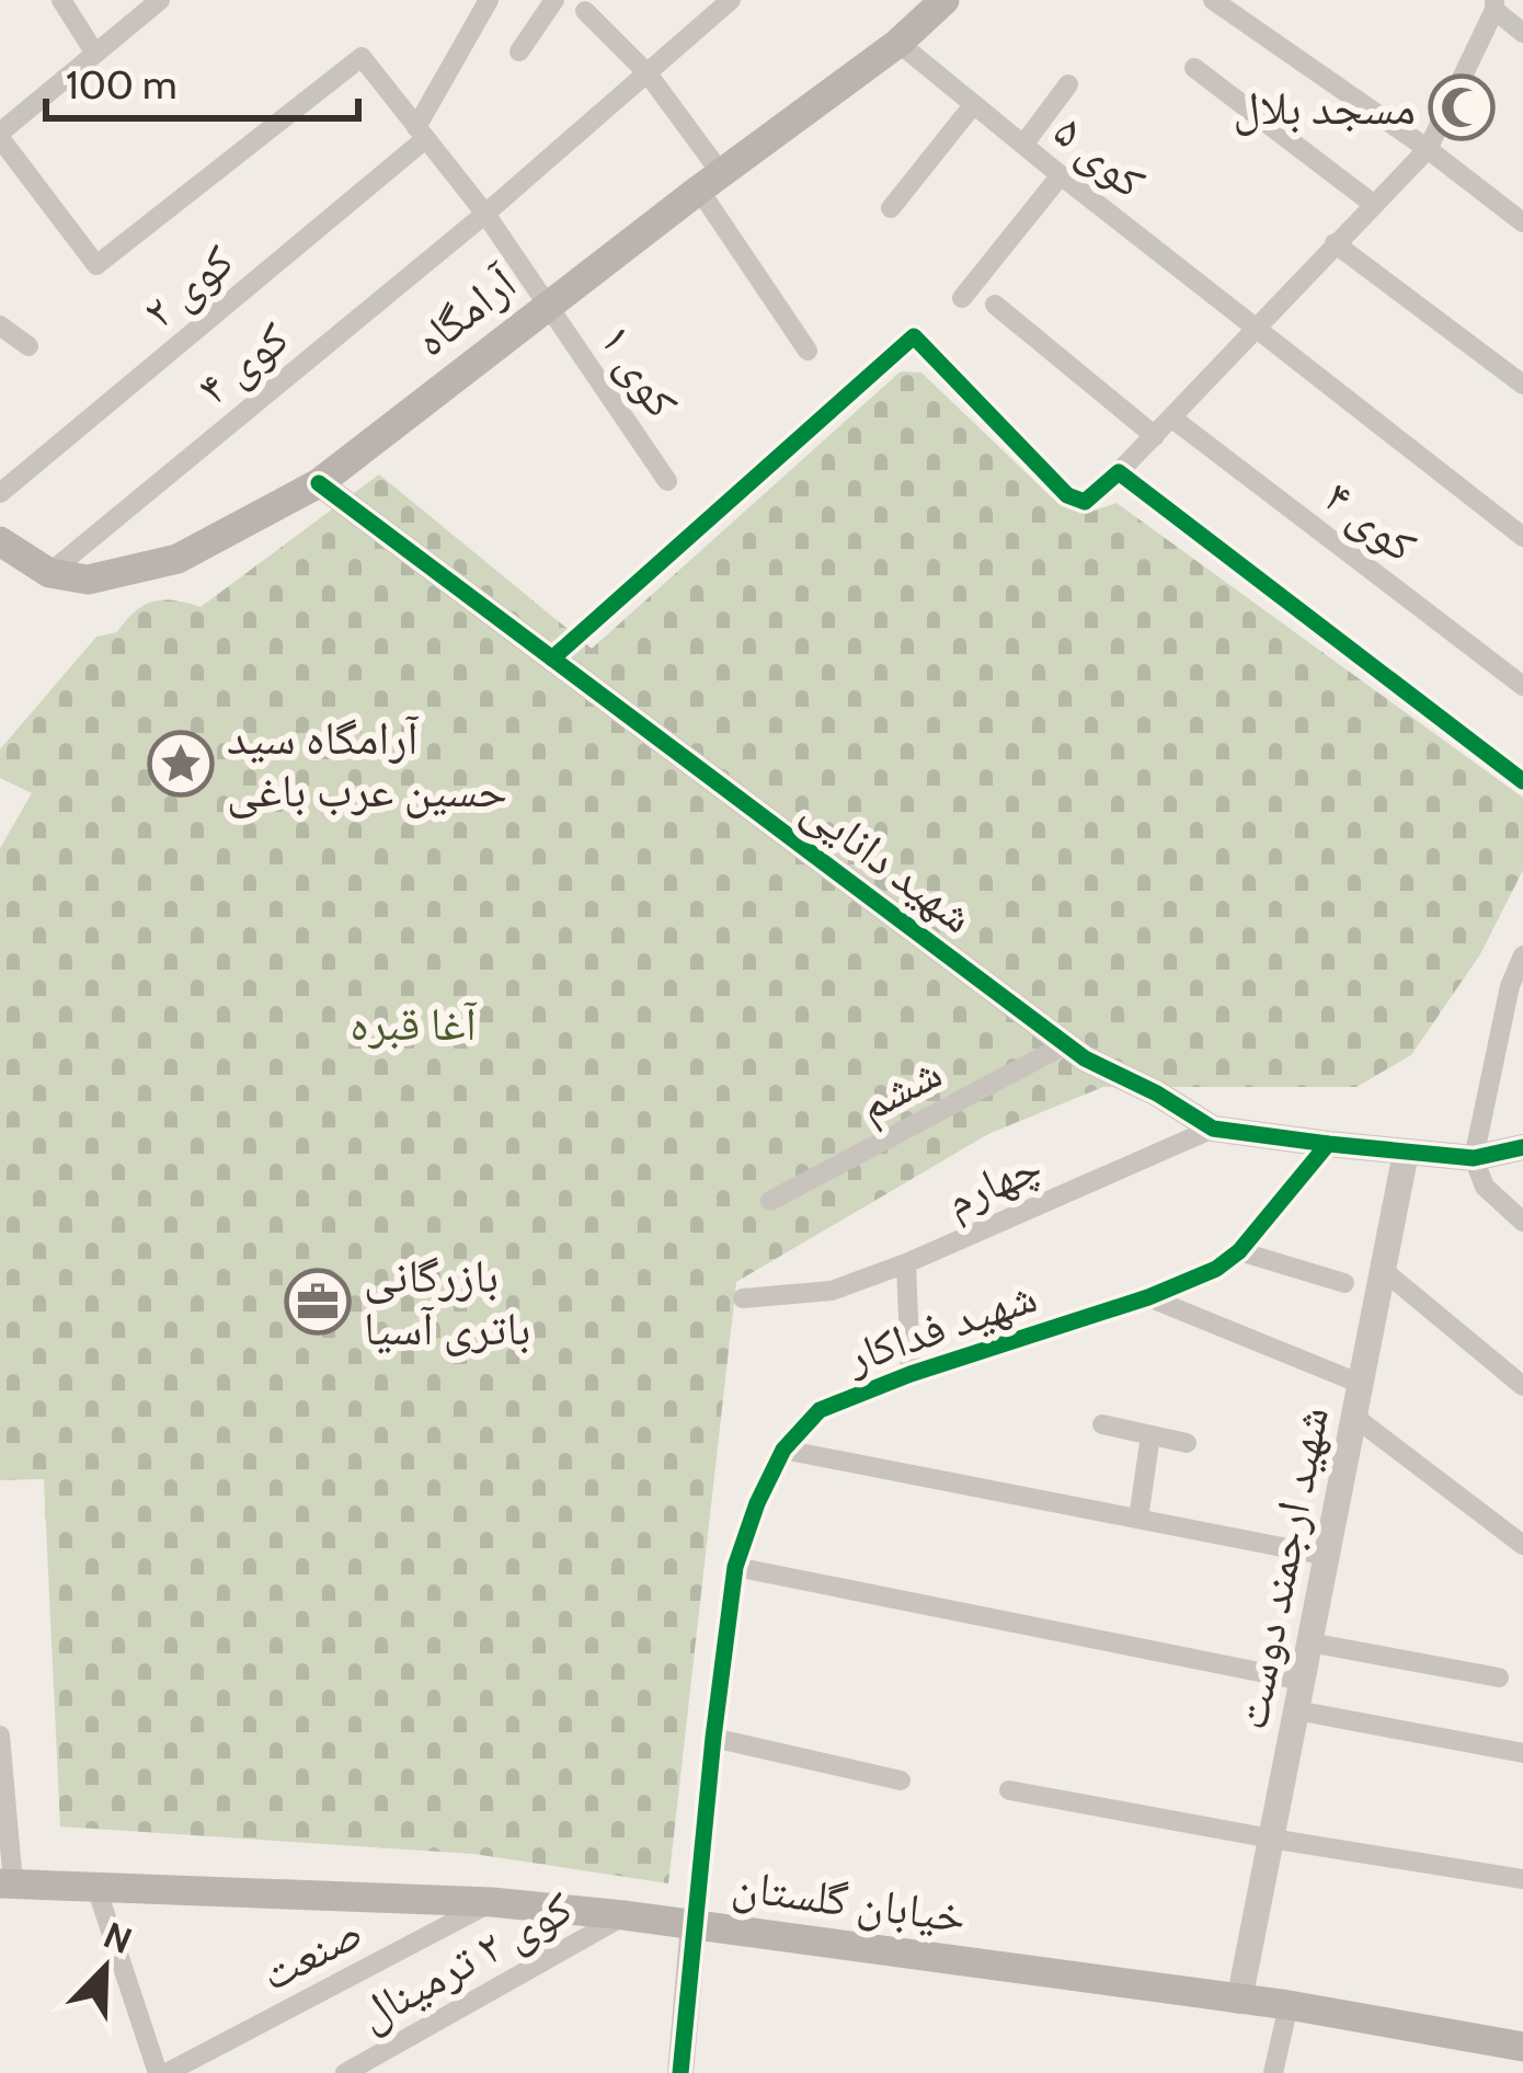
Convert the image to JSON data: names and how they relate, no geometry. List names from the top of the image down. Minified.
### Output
{"streets":{"main road":["آرامگاه","خیابان گلستان"],"street":["کوی ۵","کوی ۲","کوی ۴","کوی ۱","شهید دانایی","ششم","چهارم","شهید فداکار","شهید ارجمند دوست","صنعت","کوی ۲ ترمینال"]},"crossings":[["کوی ۵","آرامگاه"],["کوی ۲","کوی ۱"],["آرامگاه","کوی ۴"],["آرامگاه","کوی ۱"],["آرامگاه","شهید دانایی"],["کوی ۴","کوی ۱"],["شهید دانایی","ششم"],["شهید دانایی","چهارم"],["شهید دانایی","شهید فداکار"],["شهید دانایی","شهید ارجمند دوست"],["چهارم","شهید فداکار"],["شهید فداکار","خیابان گلستان"],["شهید ارجمند دوست","خیابان گلستان"],["خیابان گلستان","صنعت"],["خیابان گلستان","کوی ۲ ترمینال"]],"parks":["آغا قبره"],"places":{"mosque":["مسجد بلال"],"place":["آرامگاه سید حسین عرب باغی"],"office":["بازرگانی باتری آسیا"]},"scale_bar":"100 m","north":"top right"}
